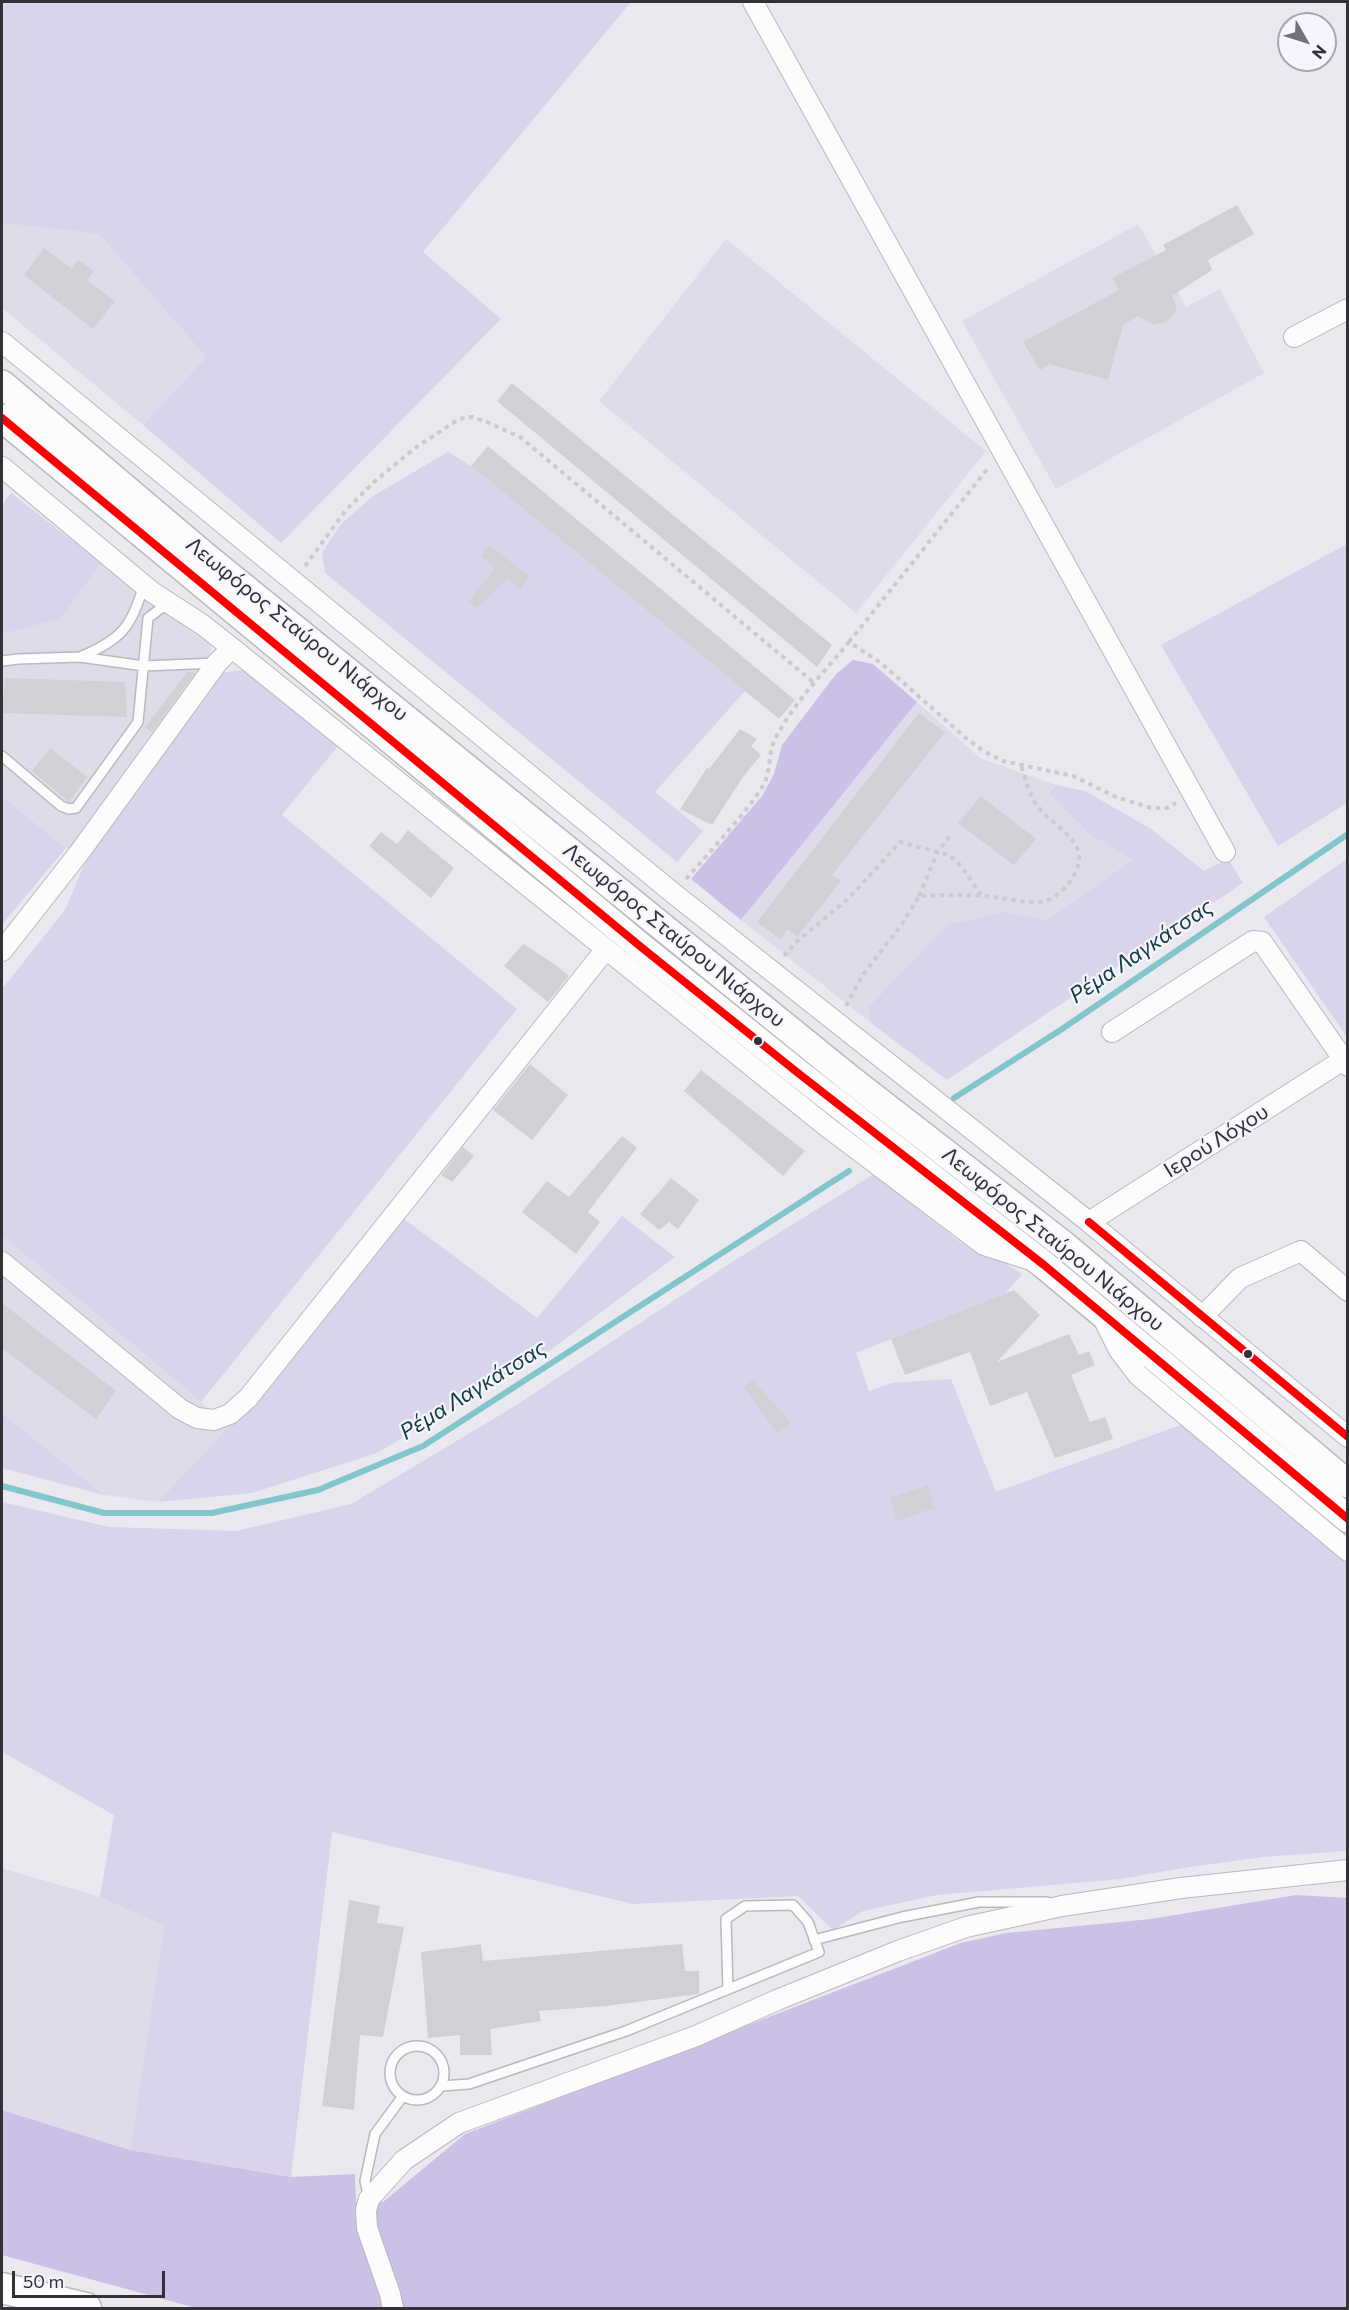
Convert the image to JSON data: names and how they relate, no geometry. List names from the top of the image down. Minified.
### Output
{"streets":{"main road":["Λεωφόρος Σταύρου Νιάρχου"],"street":["Ιερού Λόχου"]},"water":["Ρέμα Λαγκάτσας"],"scale_bar":"50 m","north":"bottom right"}
